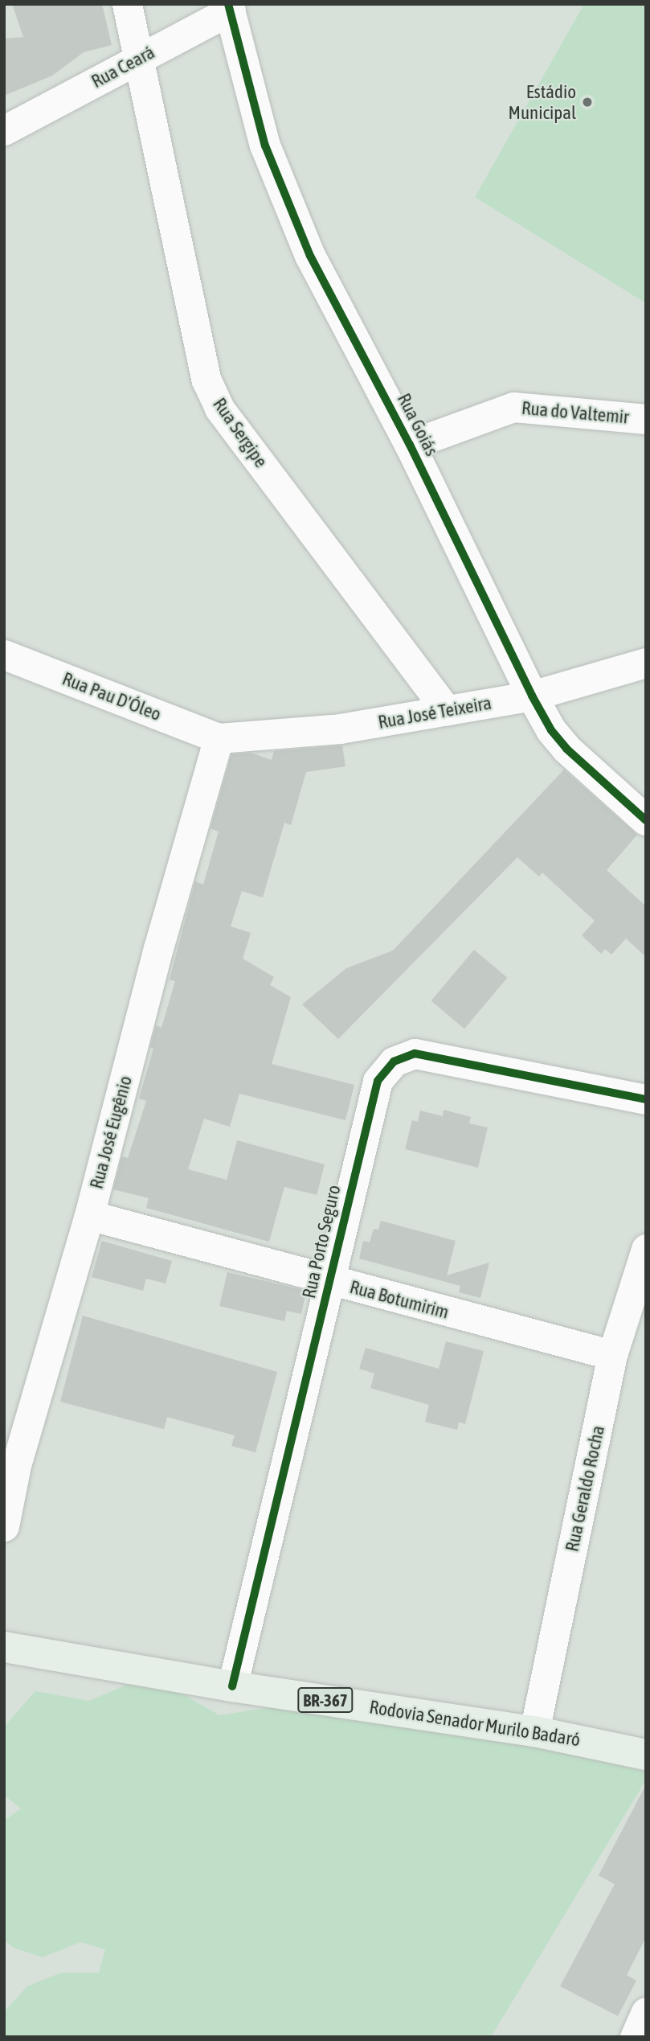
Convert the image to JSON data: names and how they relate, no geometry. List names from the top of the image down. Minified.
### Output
{"streets":{"main road":["BR-367","Rodovia Senador Murilo Badaró"],"street":["Rua Ceará","Rua do Valtemir","Rua Goiás","Rua Sergipe","Rua Pau D'Óleo","Rua José Teixeira","Rua José Eugênio","Rua Porto Seguro","Rua Botumirim","Rua Geraldo Rocha"]},"crossings":[["Rua Ceará","Rua Goiás"],["Rua Ceará","Rua Sergipe"],["Rua do Valtemir","Rua Goiás"],["Rua Goiás","Rua José Teixeira"],["Rua Sergipe","Rua José Teixeira"],["Rua Pau D'Óleo","Rua José Teixeira"],["Rua Pau D'Óleo","Rua José Eugênio"],["Rua José Teixeira","Rua José Eugênio"],["Rua José Eugênio","Rua Botumirim"],["Rua Porto Seguro","Rua Botumirim"],["Rua Porto Seguro","Rodovia Senador Murilo Badaró"],["Rua Botumirim","Rua Geraldo Rocha"],["Rua Geraldo Rocha","Rodovia Senador Murilo Badaró"]],"places":["Estádio Municipal"]}
